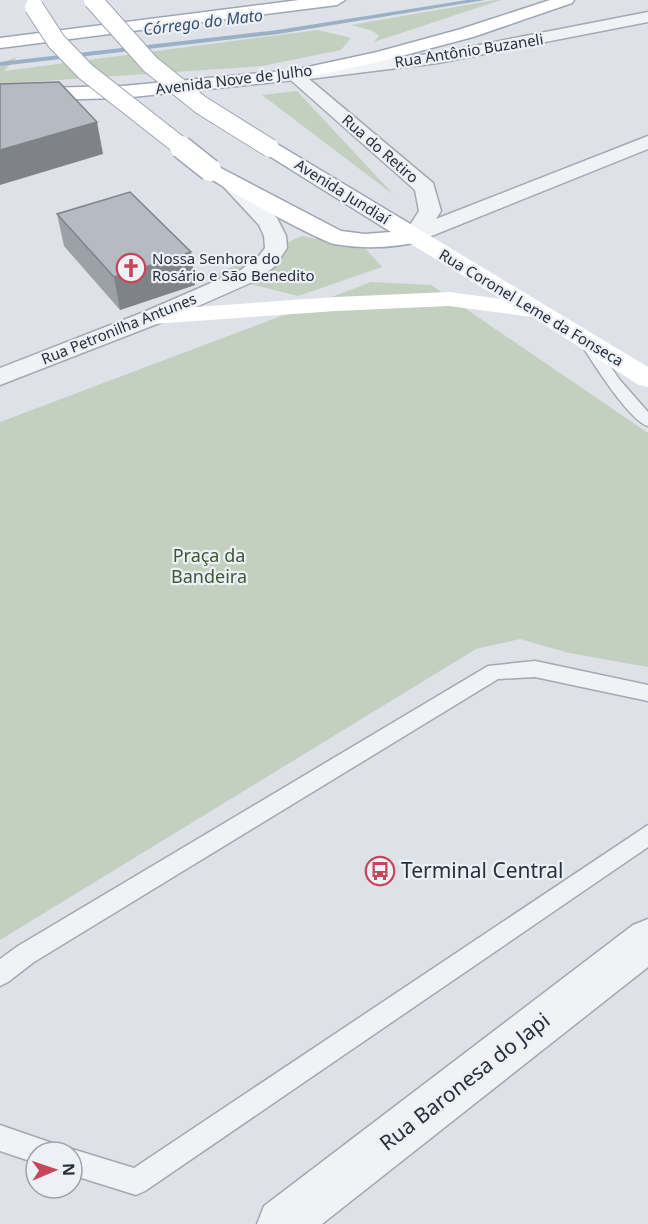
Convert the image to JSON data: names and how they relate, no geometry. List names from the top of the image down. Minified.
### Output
{"streets":{"main road":["Avenida Nove de Julho","Avenida Jundiaí","Rua Coronel Leme da Fonseca"],"street":["Rua Antônio Buzaneli","Rua do Retiro","Rua Petronilha Antunes","Rua Baronesa do Japi"]},"crossings":[["Rua Antônio Buzaneli","Avenida Nove de Julho"],["Rua Antônio Buzaneli","Rua do Retiro"],["Avenida Nove de Julho","Rua do Retiro"],["Rua do Retiro","Avenida Jundiaí"],["Rua do Retiro","Rua Coronel Leme da Fonseca"],["Avenida Jundiaí","Rua Coronel Leme da Fonseca"]],"water":["Córrego do Mato"],"parks":["Praça da Bandeira"],"places":{"church":["Nossa Senhora do Rosário e São Benedito"],"bus stop":["Terminal Central"]},"north":"right"}
